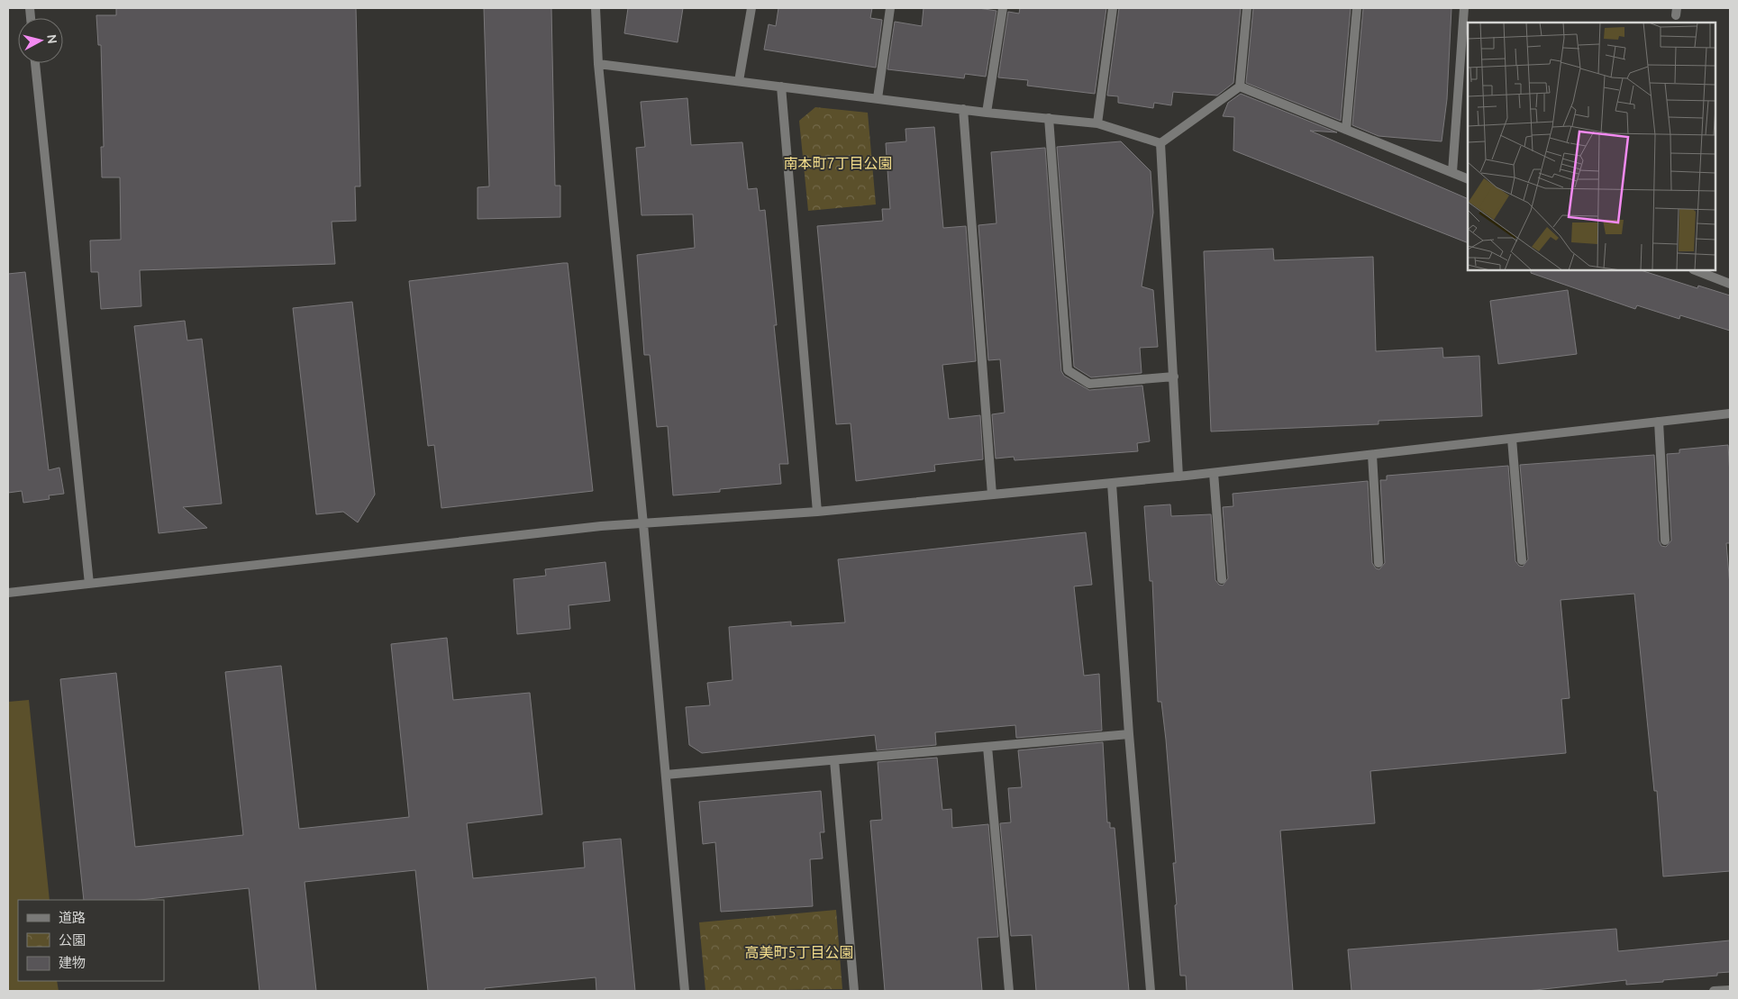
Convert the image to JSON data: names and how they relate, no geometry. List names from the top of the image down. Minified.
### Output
{"parks":["南本町7丁目公園","高美町5丁目公園"],"legend":["道路","公園","建物"],"north":"right"}
